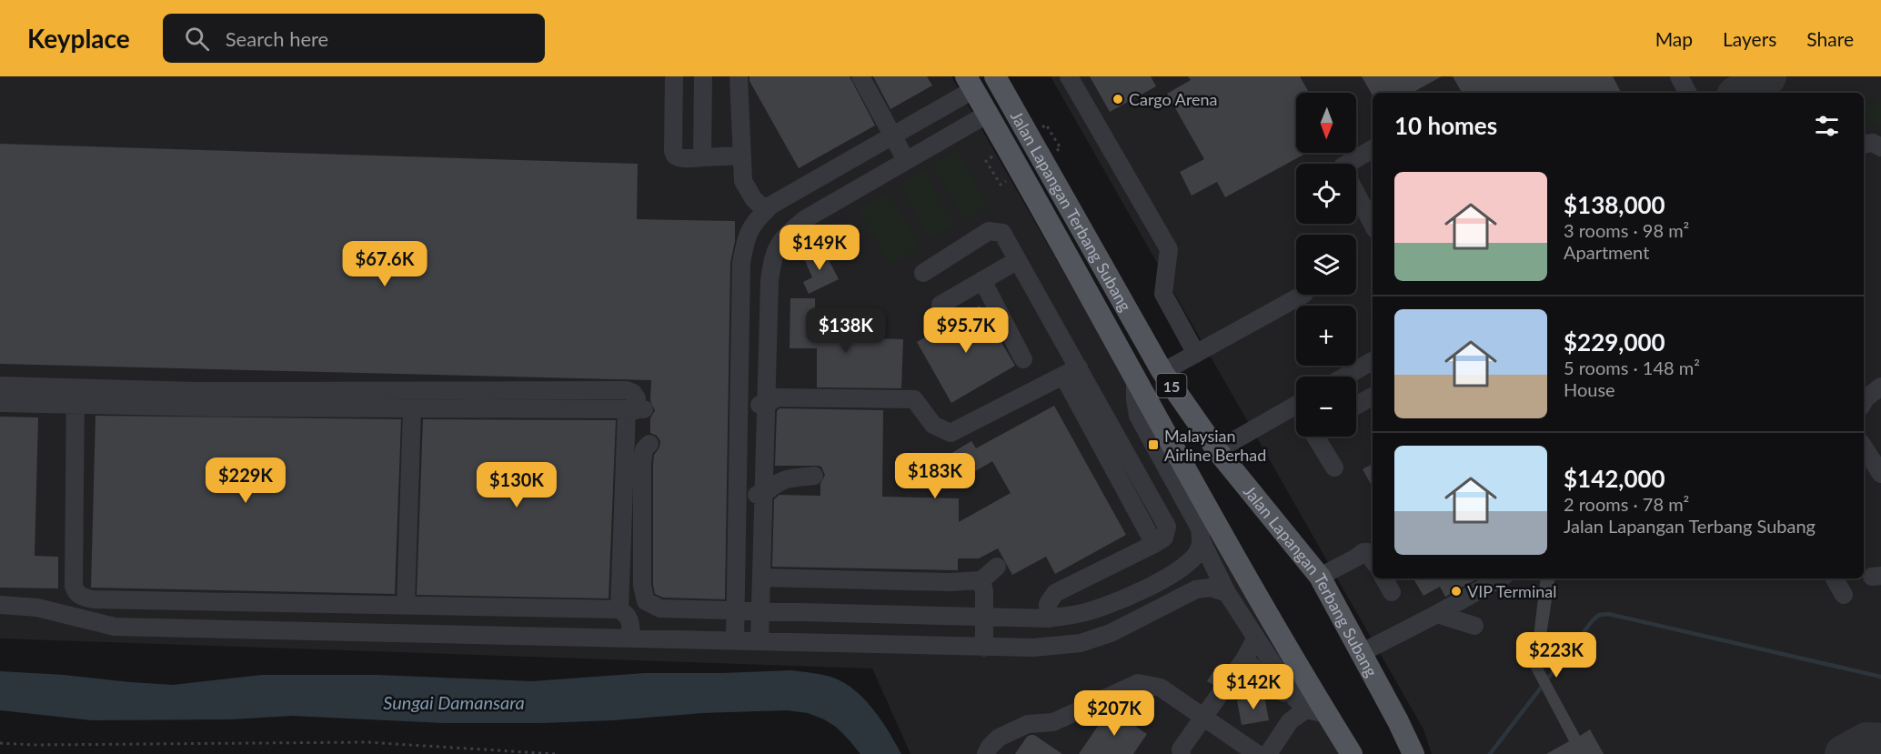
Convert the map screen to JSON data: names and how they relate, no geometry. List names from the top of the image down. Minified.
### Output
{"streets":{"main road":["Jalan Lapangan Terbang Subang","15"]},"water":["Sungai Damansara"],"places":{"other":["Cargo Arena","VIP Terminal"],"transit":["Malaysian Airline Berhad"]},"north":"bottom","page":{"header":"Keyplace","search":"Search here","nav":["Map","Layers","Share"],"map_buttons":["+","−"],"heading":"10 homes","list":[{"name":"$138,000","note":"3 rooms · 98 m² · Apartment"},{"name":"$229,000","note":"5 rooms · 148 m² · House"},{"name":"$142,000","note":"2 rooms · 78 m² · Jalan Lapangan Terbang Subang"}],"price":["$149K","$67.6K","$138K","$95.7K","$183K","$229K","$130K","$223K","$142K","$207K"]}}
